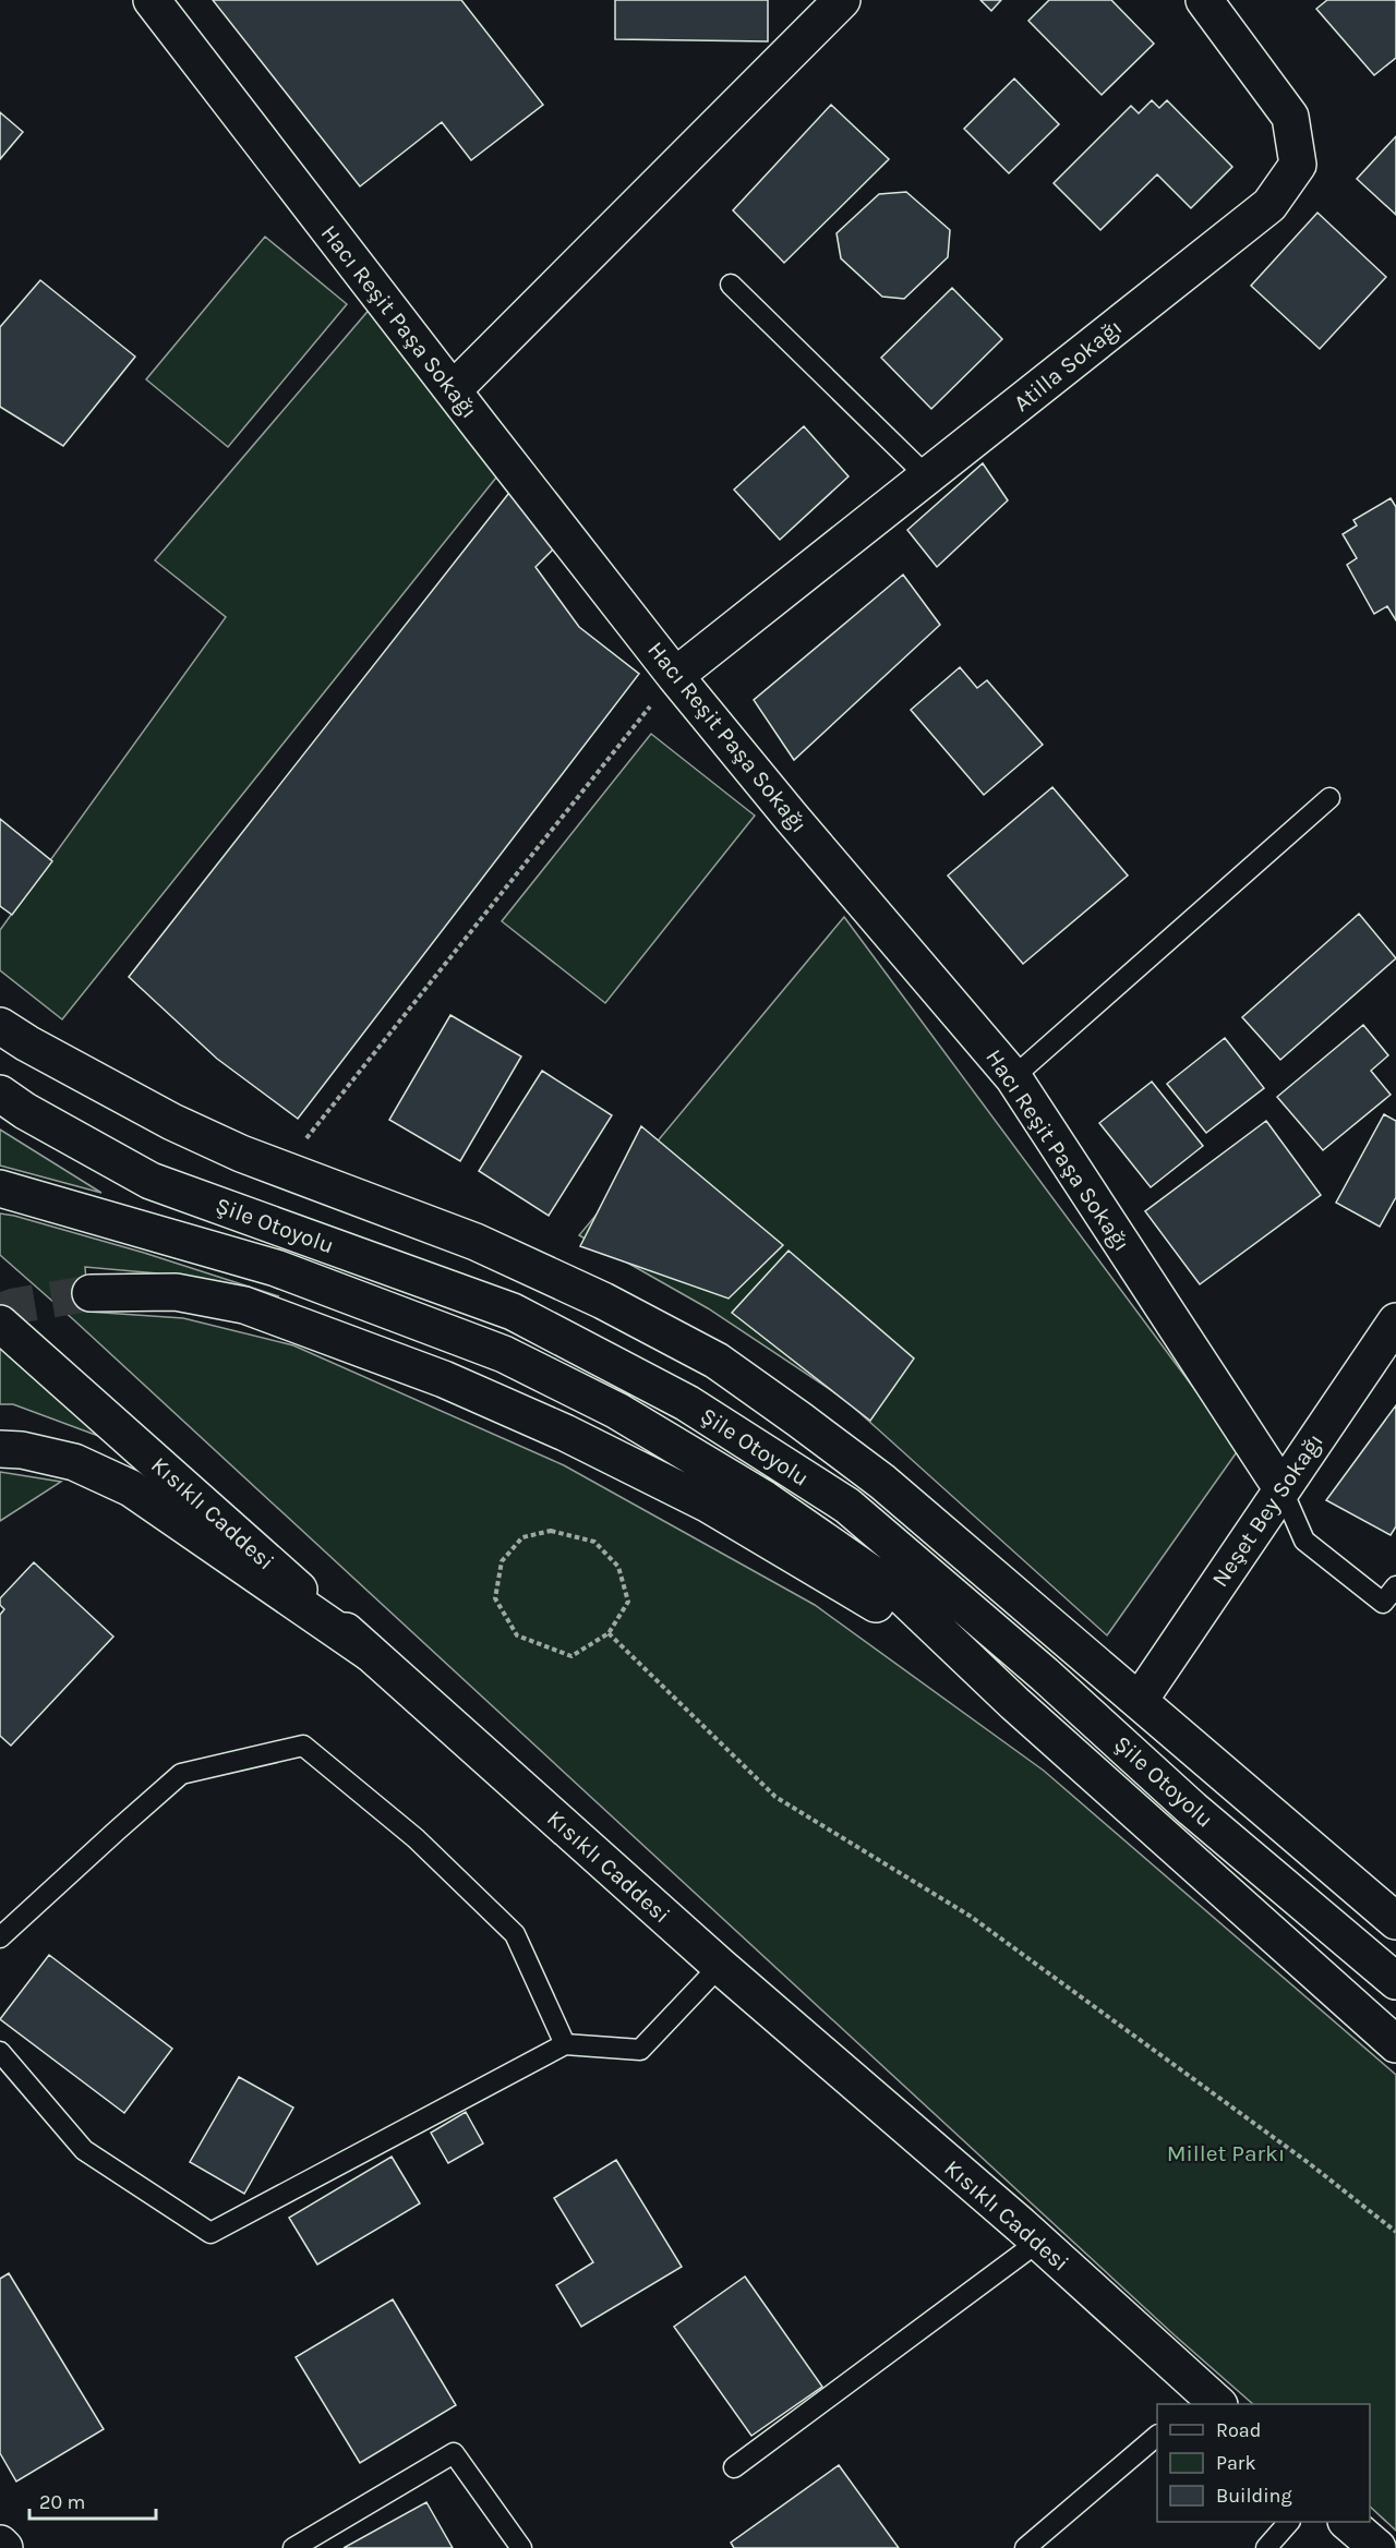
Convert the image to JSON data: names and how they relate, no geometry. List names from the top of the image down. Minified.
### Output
{"streets":{"main road":["Hacı Reşit Paşa Sokağı","Atilla Sokağı","Şile Otoyolu","Neşet Bey Sokağı","Kısıklı Caddesi"]},"crossings":[["Hacı Reşit Paşa Sokağı","Atilla Sokağı"],["Hacı Reşit Paşa Sokağı","Neşet Bey Sokağı"]],"parks":["Millet Parkı"],"legend":["Road","Park","Building"],"scale_bar":"20 m"}
